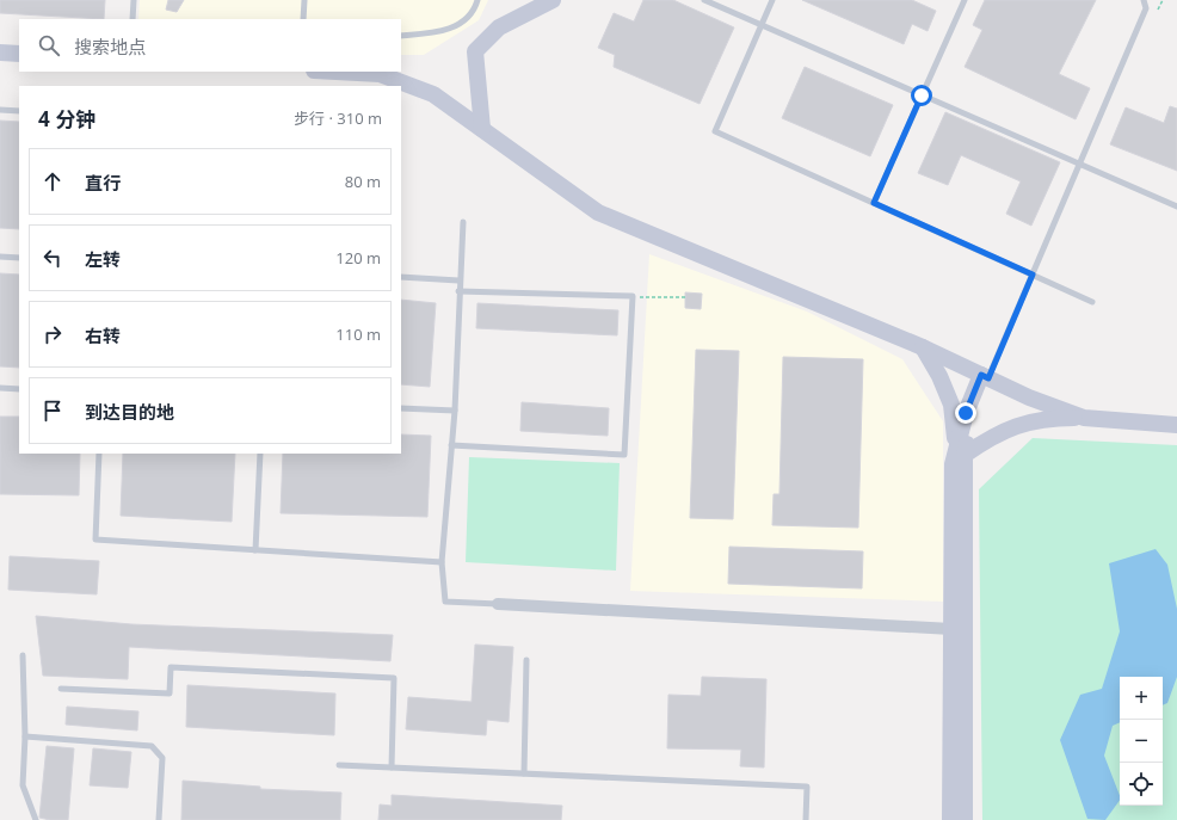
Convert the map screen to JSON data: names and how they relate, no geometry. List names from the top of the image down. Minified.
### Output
{"page":{"search":"搜索地点","heading":["4 分钟","步行 · 310 m"],"list":[["直行","80 m"],["左转","120 m"],["右转","110 m"],"到达目的地"],"map_buttons":["+","−"]}}
